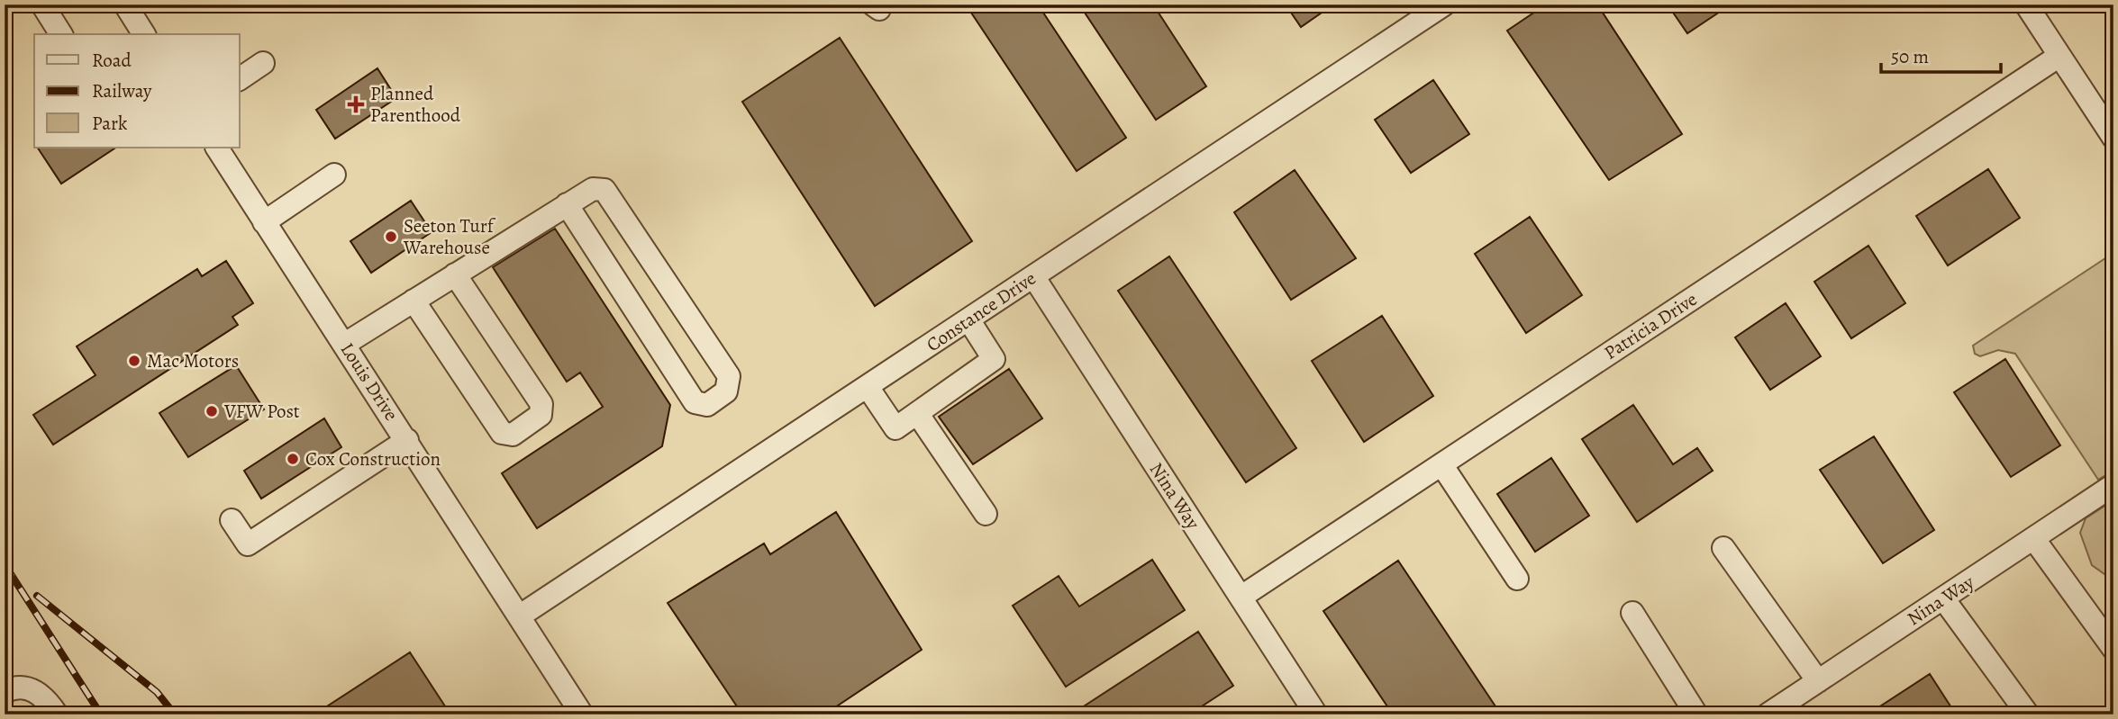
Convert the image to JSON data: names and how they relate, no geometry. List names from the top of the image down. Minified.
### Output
{"streets":{"street":["Constance Drive","Patricia Drive","Louis Drive","Nina Way"]},"crossings":[["Constance Drive","Louis Drive"],["Constance Drive","Nina Way"],["Patricia Drive","Nina Way"]],"places":{"health":["Planned Parenthood"],"other":["Seeton Turf Warehouse","Mac Motors","VFW Post","Cox Construction"]},"legend":["Road","Railway","Park"],"scale_bar":"50 m"}
